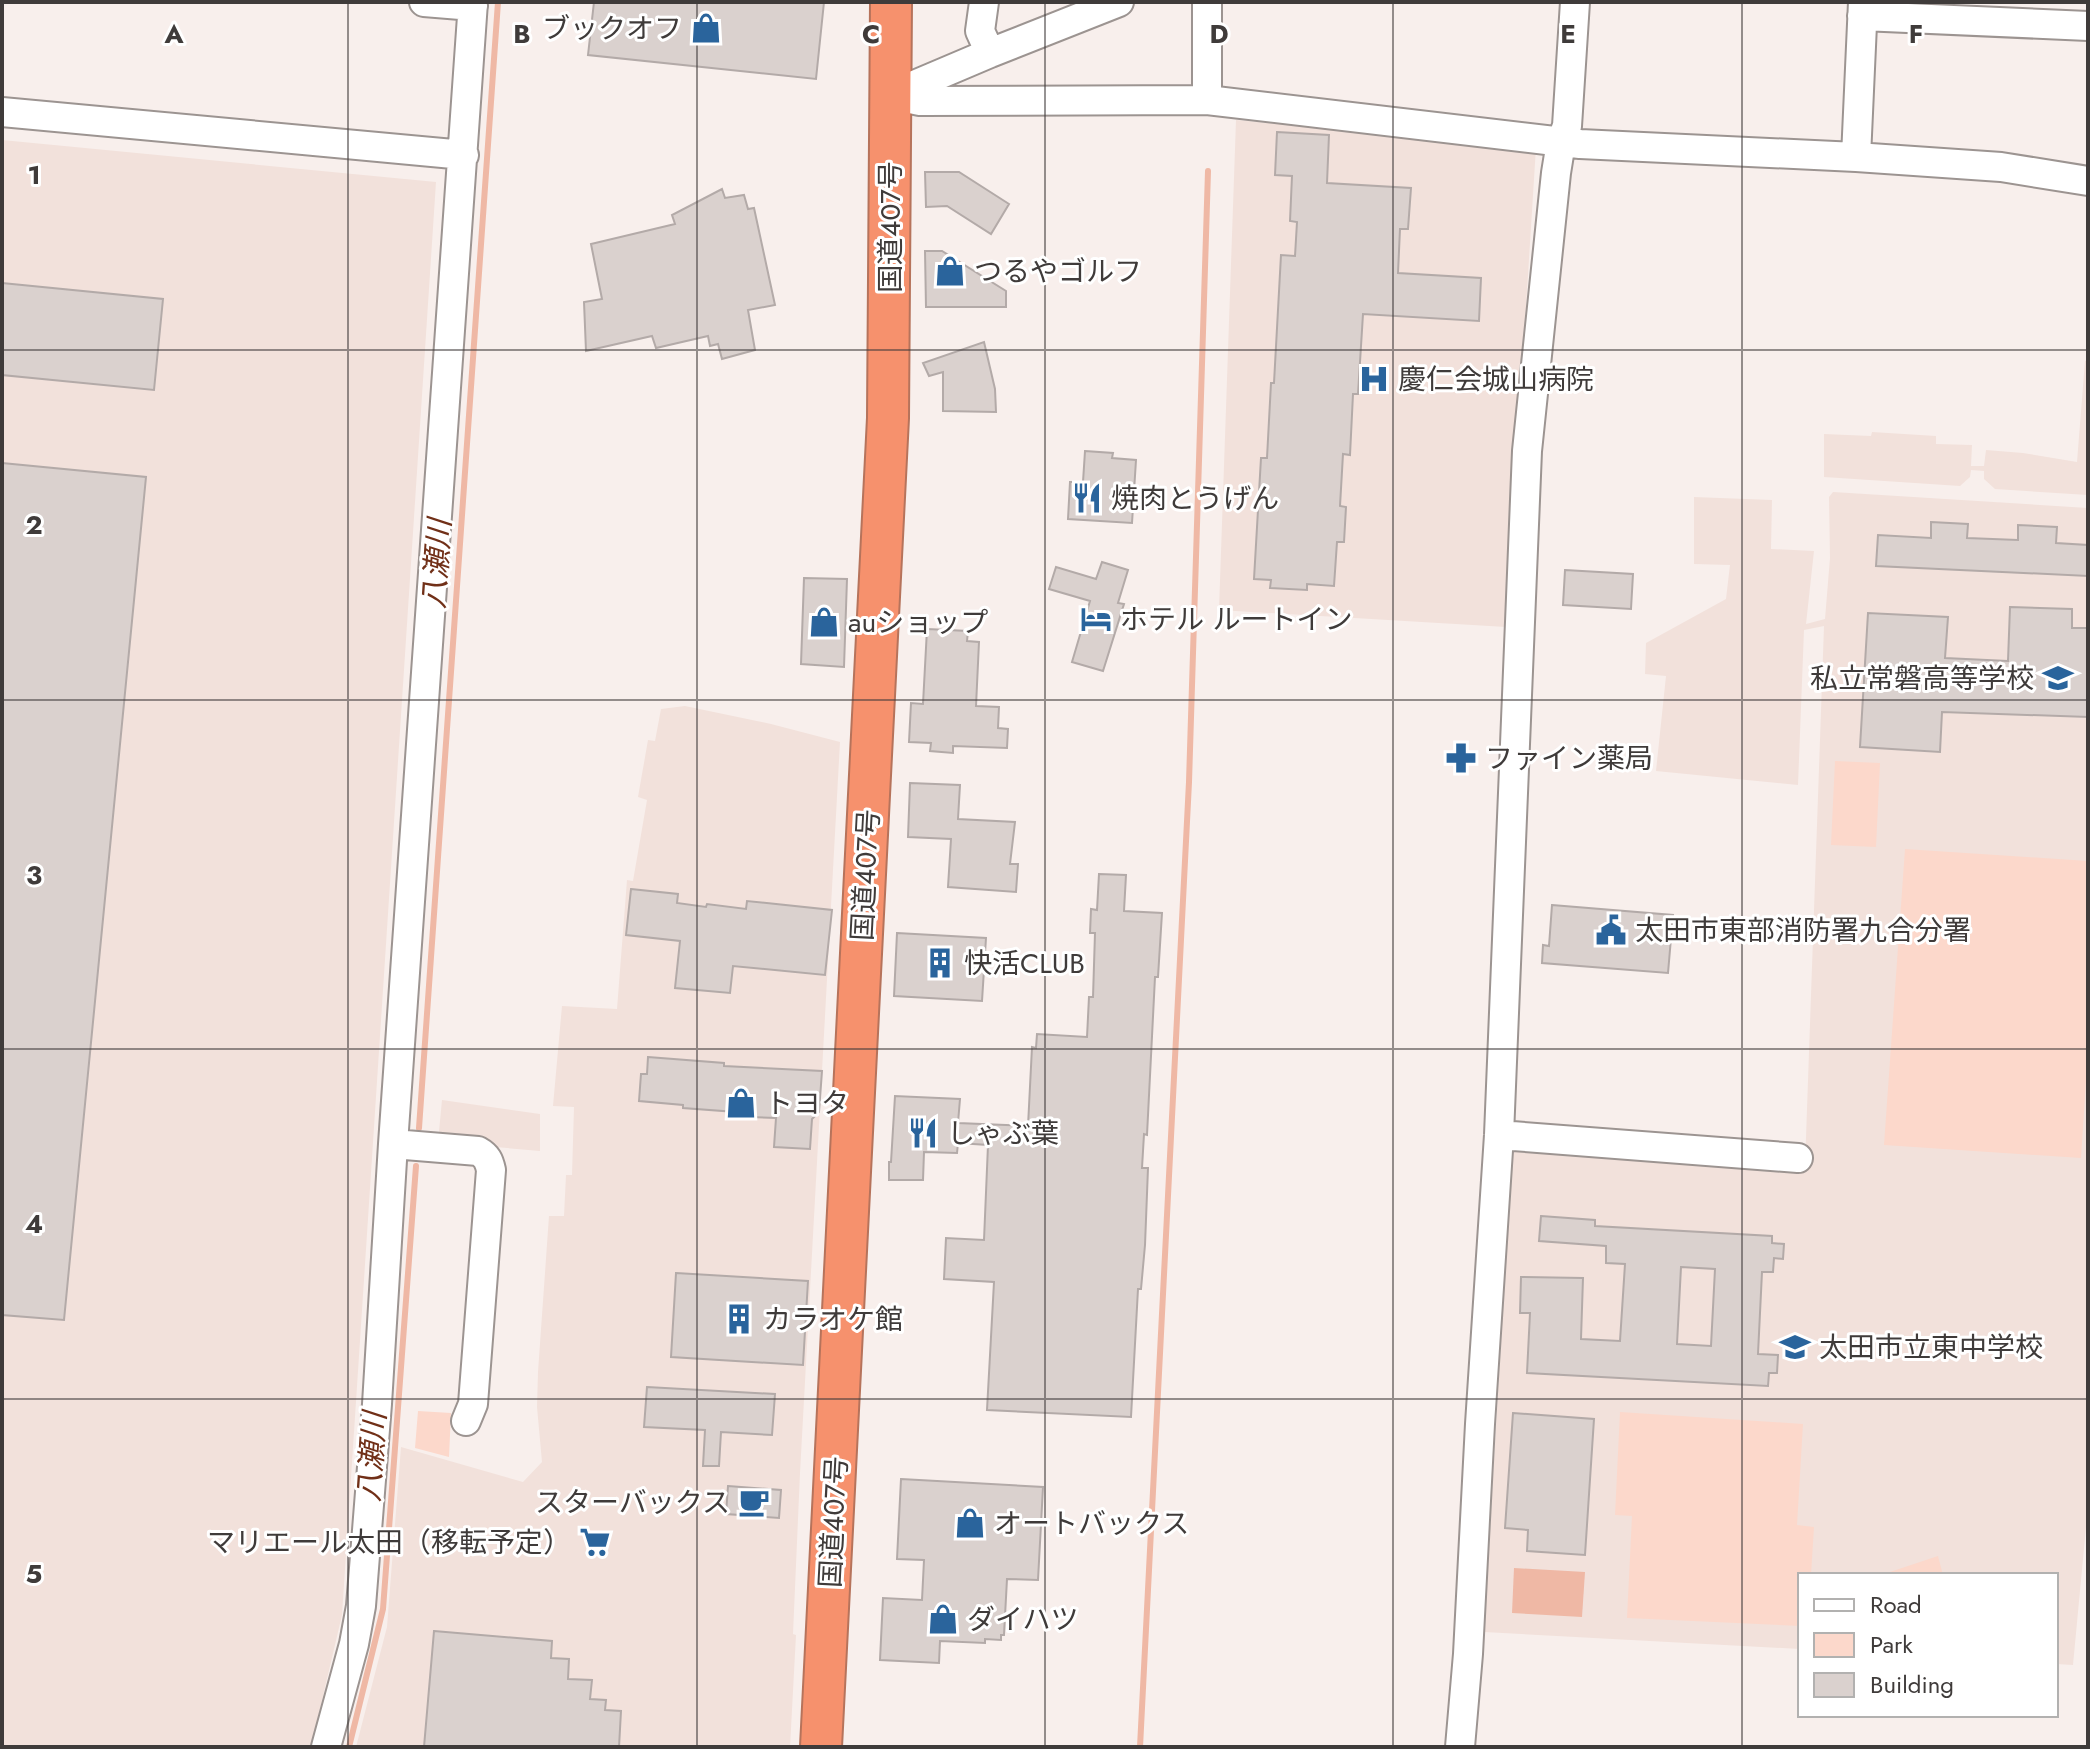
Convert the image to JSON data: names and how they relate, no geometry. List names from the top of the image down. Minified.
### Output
{"streets":{"highway":["国道407号"]},"water":["八瀬川"],"places":{"shop":["ブックオフ","つるやゴルフ","auショップ","トヨタ","オートバックス","ダイハツ"],"hospital":["慶仁会城山病院"],"restaurant":["焼肉とうげん","しゃぶ葉"],"hotel":["ホテル ルートイン"],"school or university":["私立常磐高等学校","太田市立東中学校"],"pharmacy":["ファイン薬局"],"public building":["太田市東部消防署九合分署"],"building":["快活CLUB","カラオケ館"],"cafe":["スターバックス"],"supermarket":["マリエール太田（移転予定）"]},"legend":["Road","Park","Building"],"grid":{"columns":["A","B","C","D","E","F"],"rows":["1","2","3","4","5"]}}
